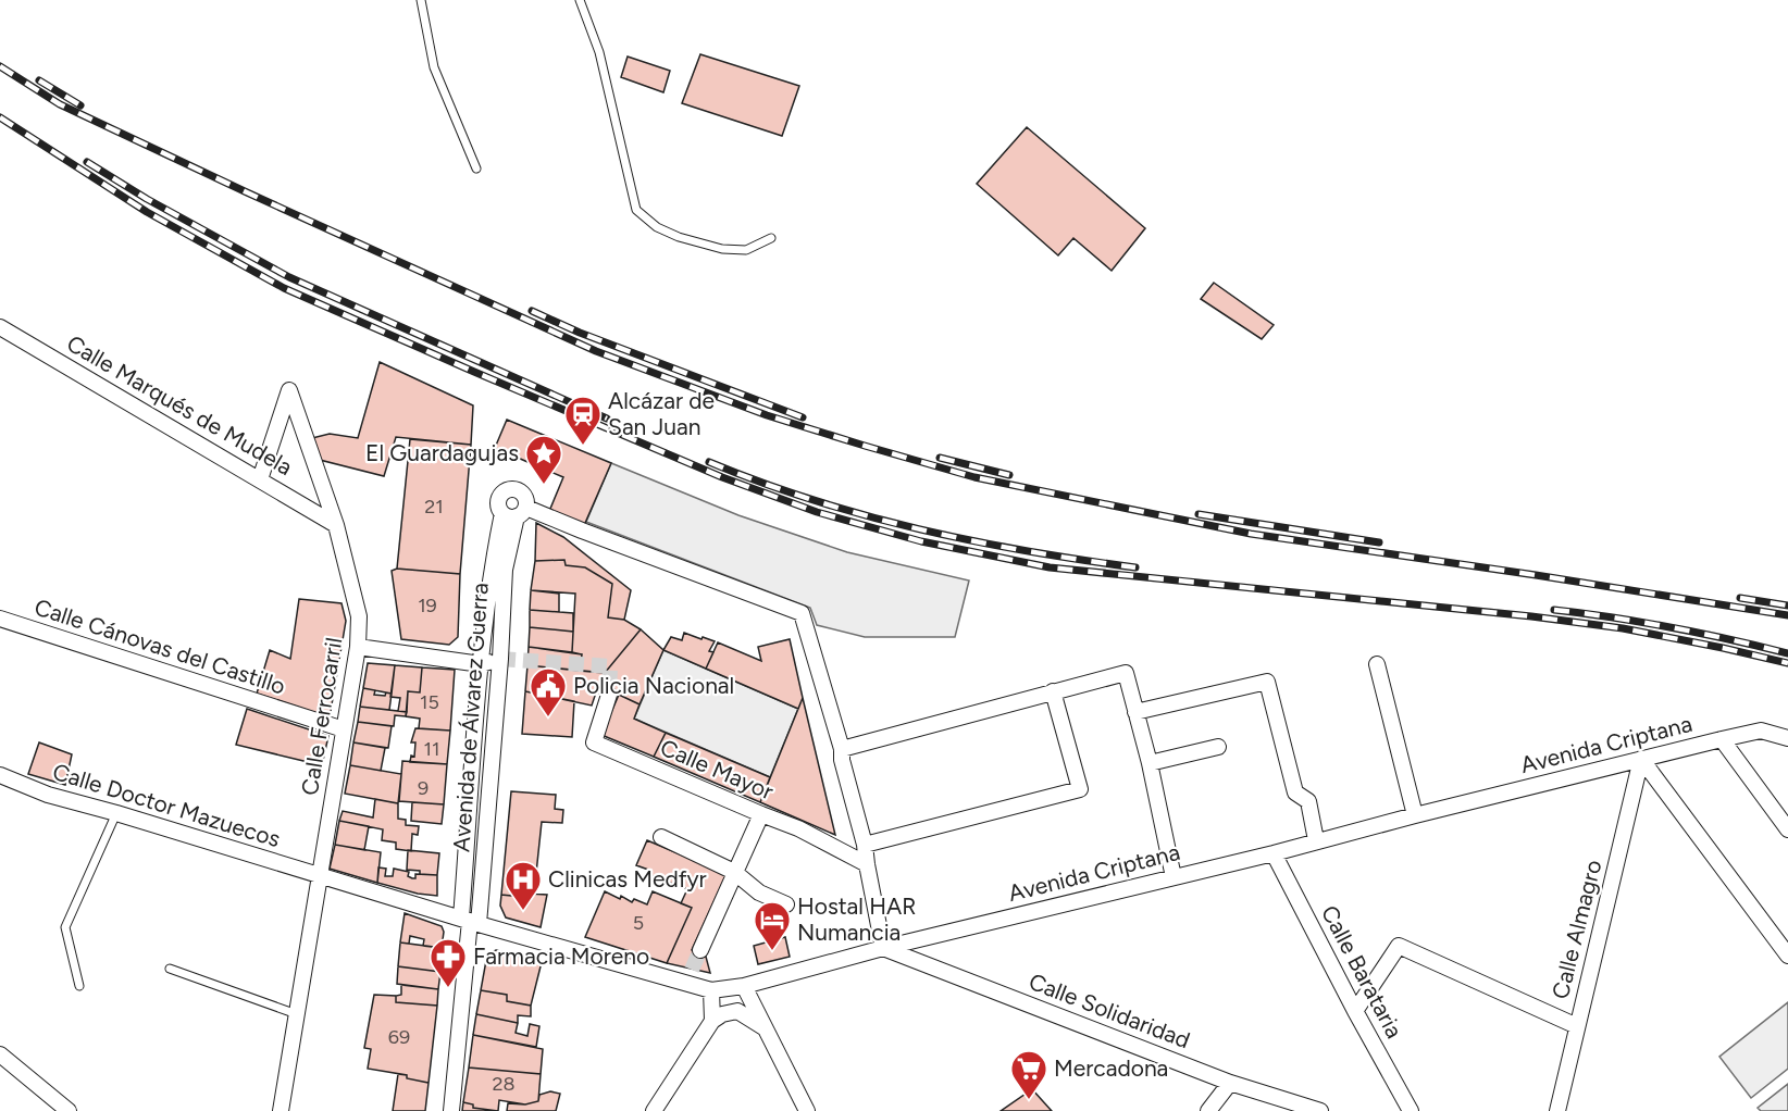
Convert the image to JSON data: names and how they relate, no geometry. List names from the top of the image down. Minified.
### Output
{"streets":{"street":["Calle Marqués de Mudela","Calle Cánovas del Castillo","Calle Ferrocarril","Avenida de Álvarez Guerra","Avenida Criptana","Calle Mayor","Calle Doctor Mazuecos","Calle Almagro","Calle Barataria","Calle Solidaridad"]},"crossings":[["Calle Marqués de Mudela","Calle Ferrocarril"],["Calle Cánovas del Castillo","Calle Ferrocarril"],["Calle Ferrocarril","Calle Doctor Mazuecos"],["Avenida de Álvarez Guerra","Avenida Criptana"],["Avenida de Álvarez Guerra","Calle Doctor Mazuecos"],["Avenida Criptana","Calle Doctor Mazuecos"],["Avenida Criptana","Calle Almagro"],["Avenida Criptana","Calle Barataria"],["Avenida Criptana","Calle Solidaridad"]],"places":{"station":["Alcázar de San Juan"],"place":["El Guardagujas"],"public building":["Policia Nacional"],"hospital":["Clinicas Medfyr"],"hotel":["Hostal HAR Numancia"],"pharmacy":["Farmacia Moreno"],"supermarket":["Mercadona"]},"house_numbers":["21","19","15","11","9","5","69","28"]}
